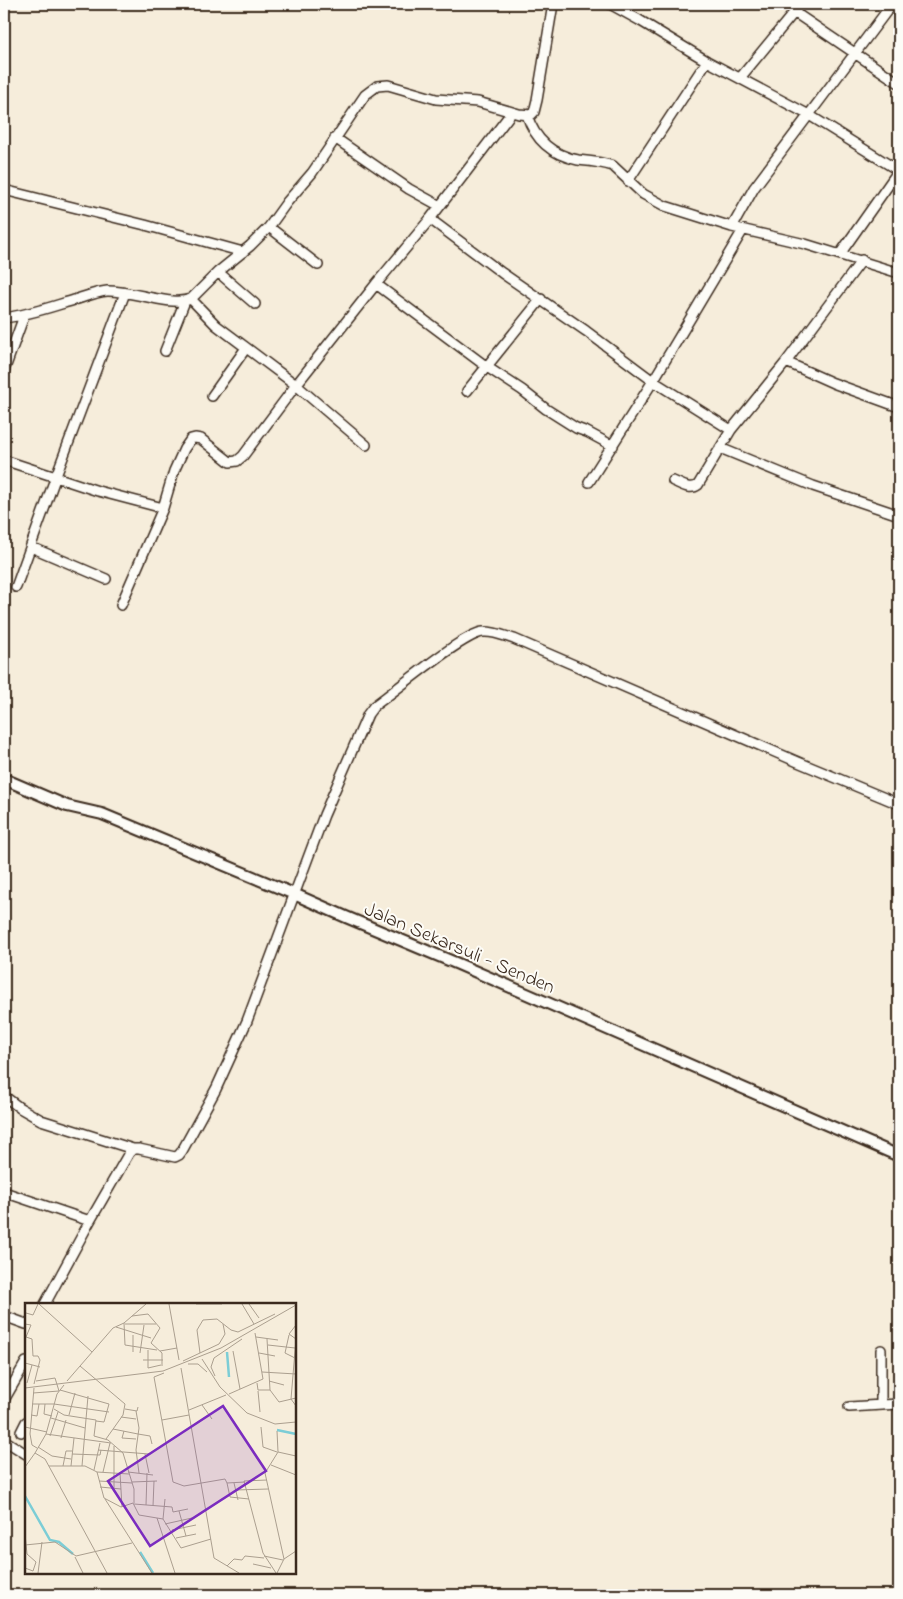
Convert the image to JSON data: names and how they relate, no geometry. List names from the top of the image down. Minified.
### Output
{"streets":{"street":["Jalan Sekarsuli - Senden"]}}
